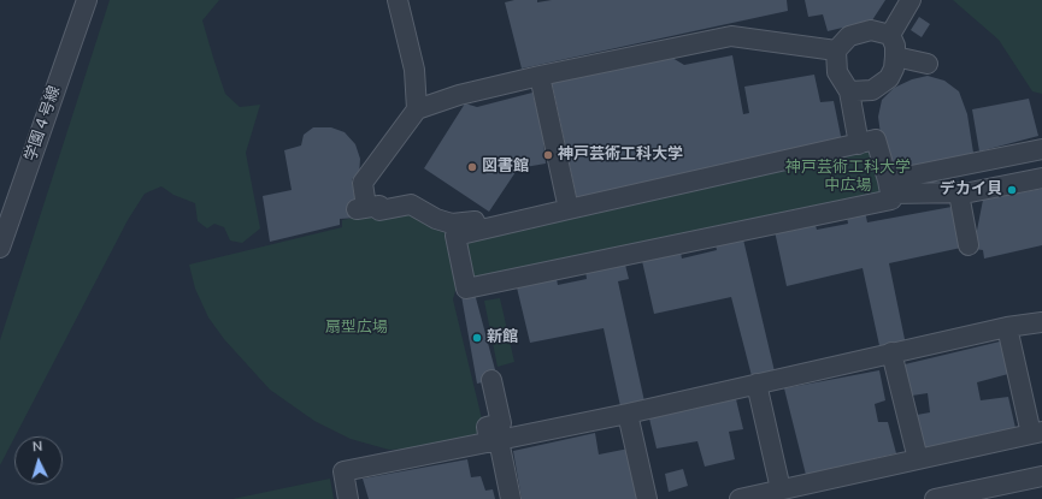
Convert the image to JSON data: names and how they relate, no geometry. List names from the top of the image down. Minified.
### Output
{"streets":{"street":["学園４号線"]},"parks":["神戸芸術工科大学 中広場","扇型広場"],"places":["神戸芸術工科大学","図書館","デカイ貝","新館"],"north":"top"}
